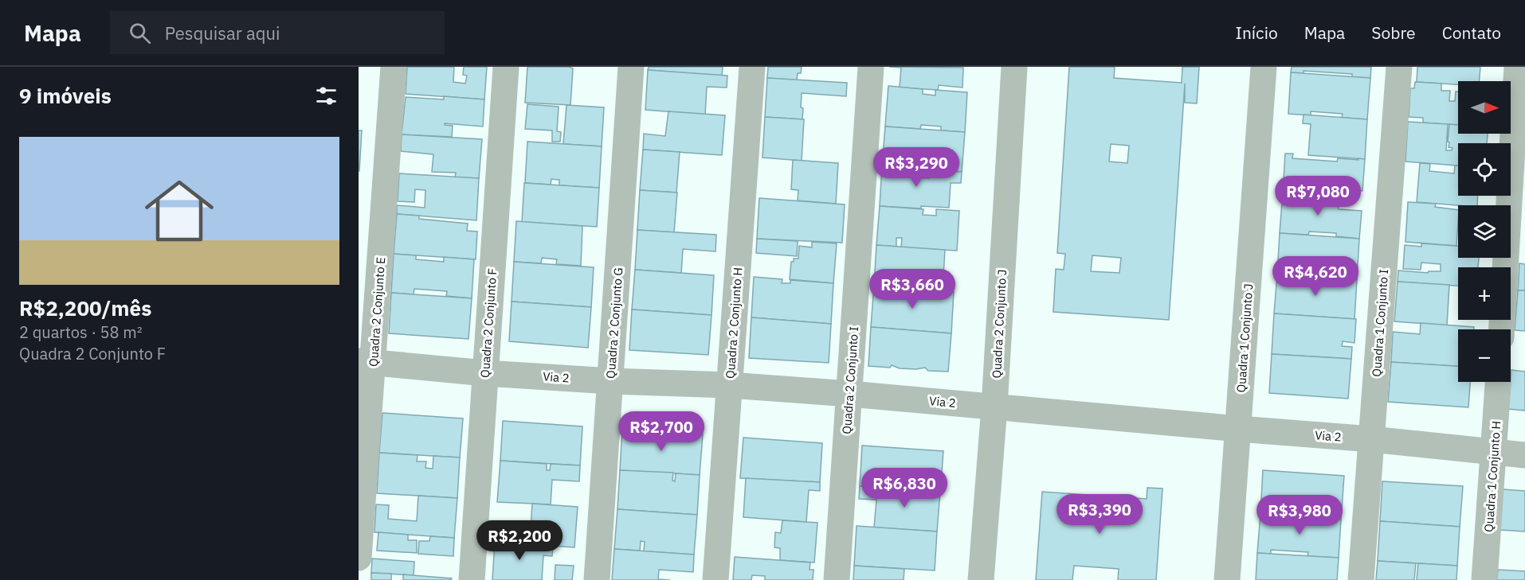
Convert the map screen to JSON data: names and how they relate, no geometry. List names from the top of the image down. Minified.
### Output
{"streets":{"street":["Quadra 2 Conjunto E","Quadra 2 Conjunto F","Quadra 2 Conjunto G","Quadra 2 Conjunto H","Quadra 1 Conjunto I","Quadra 2 Conjunto J","Quadra 1 Conjunto J","Via 2","Quadra 2 Conjunto I","Quadra 1 Conjunto H"]},"crossings":[["Quadra 2 Conjunto E","Via 2"],["Quadra 2 Conjunto F","Via 2"],["Quadra 2 Conjunto G","Via 2"],["Quadra 2 Conjunto H","Via 2"],["Quadra 1 Conjunto I","Via 2"],["Quadra 2 Conjunto J","Via 2"],["Quadra 1 Conjunto J","Via 2"],["Via 2","Quadra 2 Conjunto I"],["Via 2","Quadra 1 Conjunto H"]],"north":"right","page":{"header":"Mapa","search":"Pesquisar aqui","nav":["Início","Mapa","Sobre","Contato"],"heading":"9 imóveis","map_buttons":["+","−"],"list":[{"name":"R$2,200/mês","note":"2 quartos · 58 m² · Quadra 2 Conjunto F"}],"price":["R$3,290","R$7,080","R$4,620","R$3,660","R$2,700","R$6,830","R$3,390","R$3,980","R$2,200"]}}
